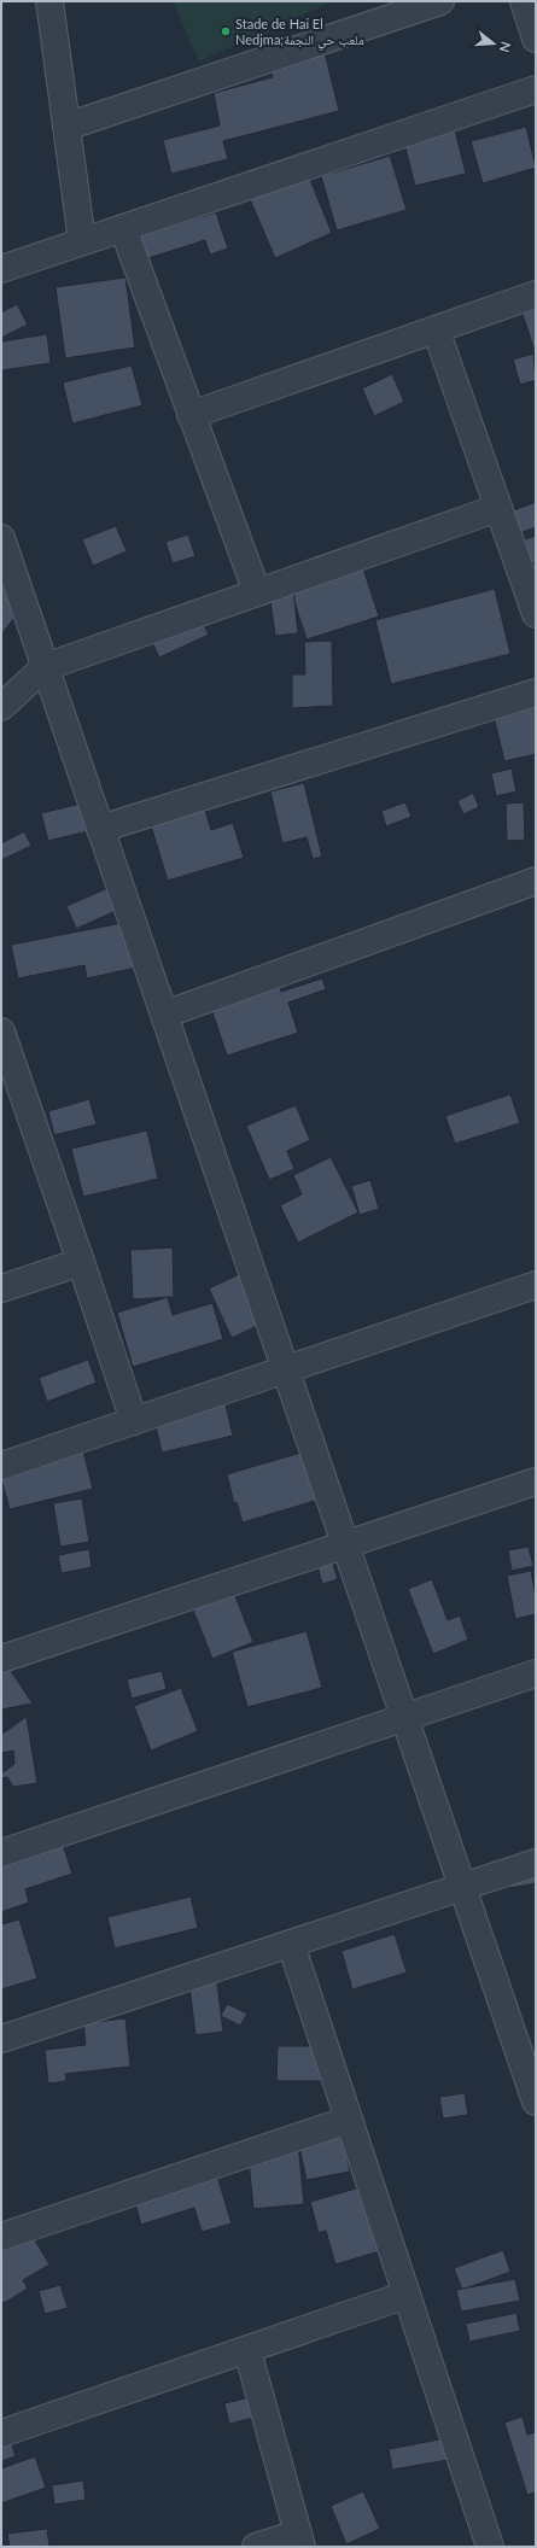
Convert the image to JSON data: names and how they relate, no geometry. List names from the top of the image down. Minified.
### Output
{"places":["Stade de Hai El Nedjma;ملعب حي النجمة"],"north":"right"}
